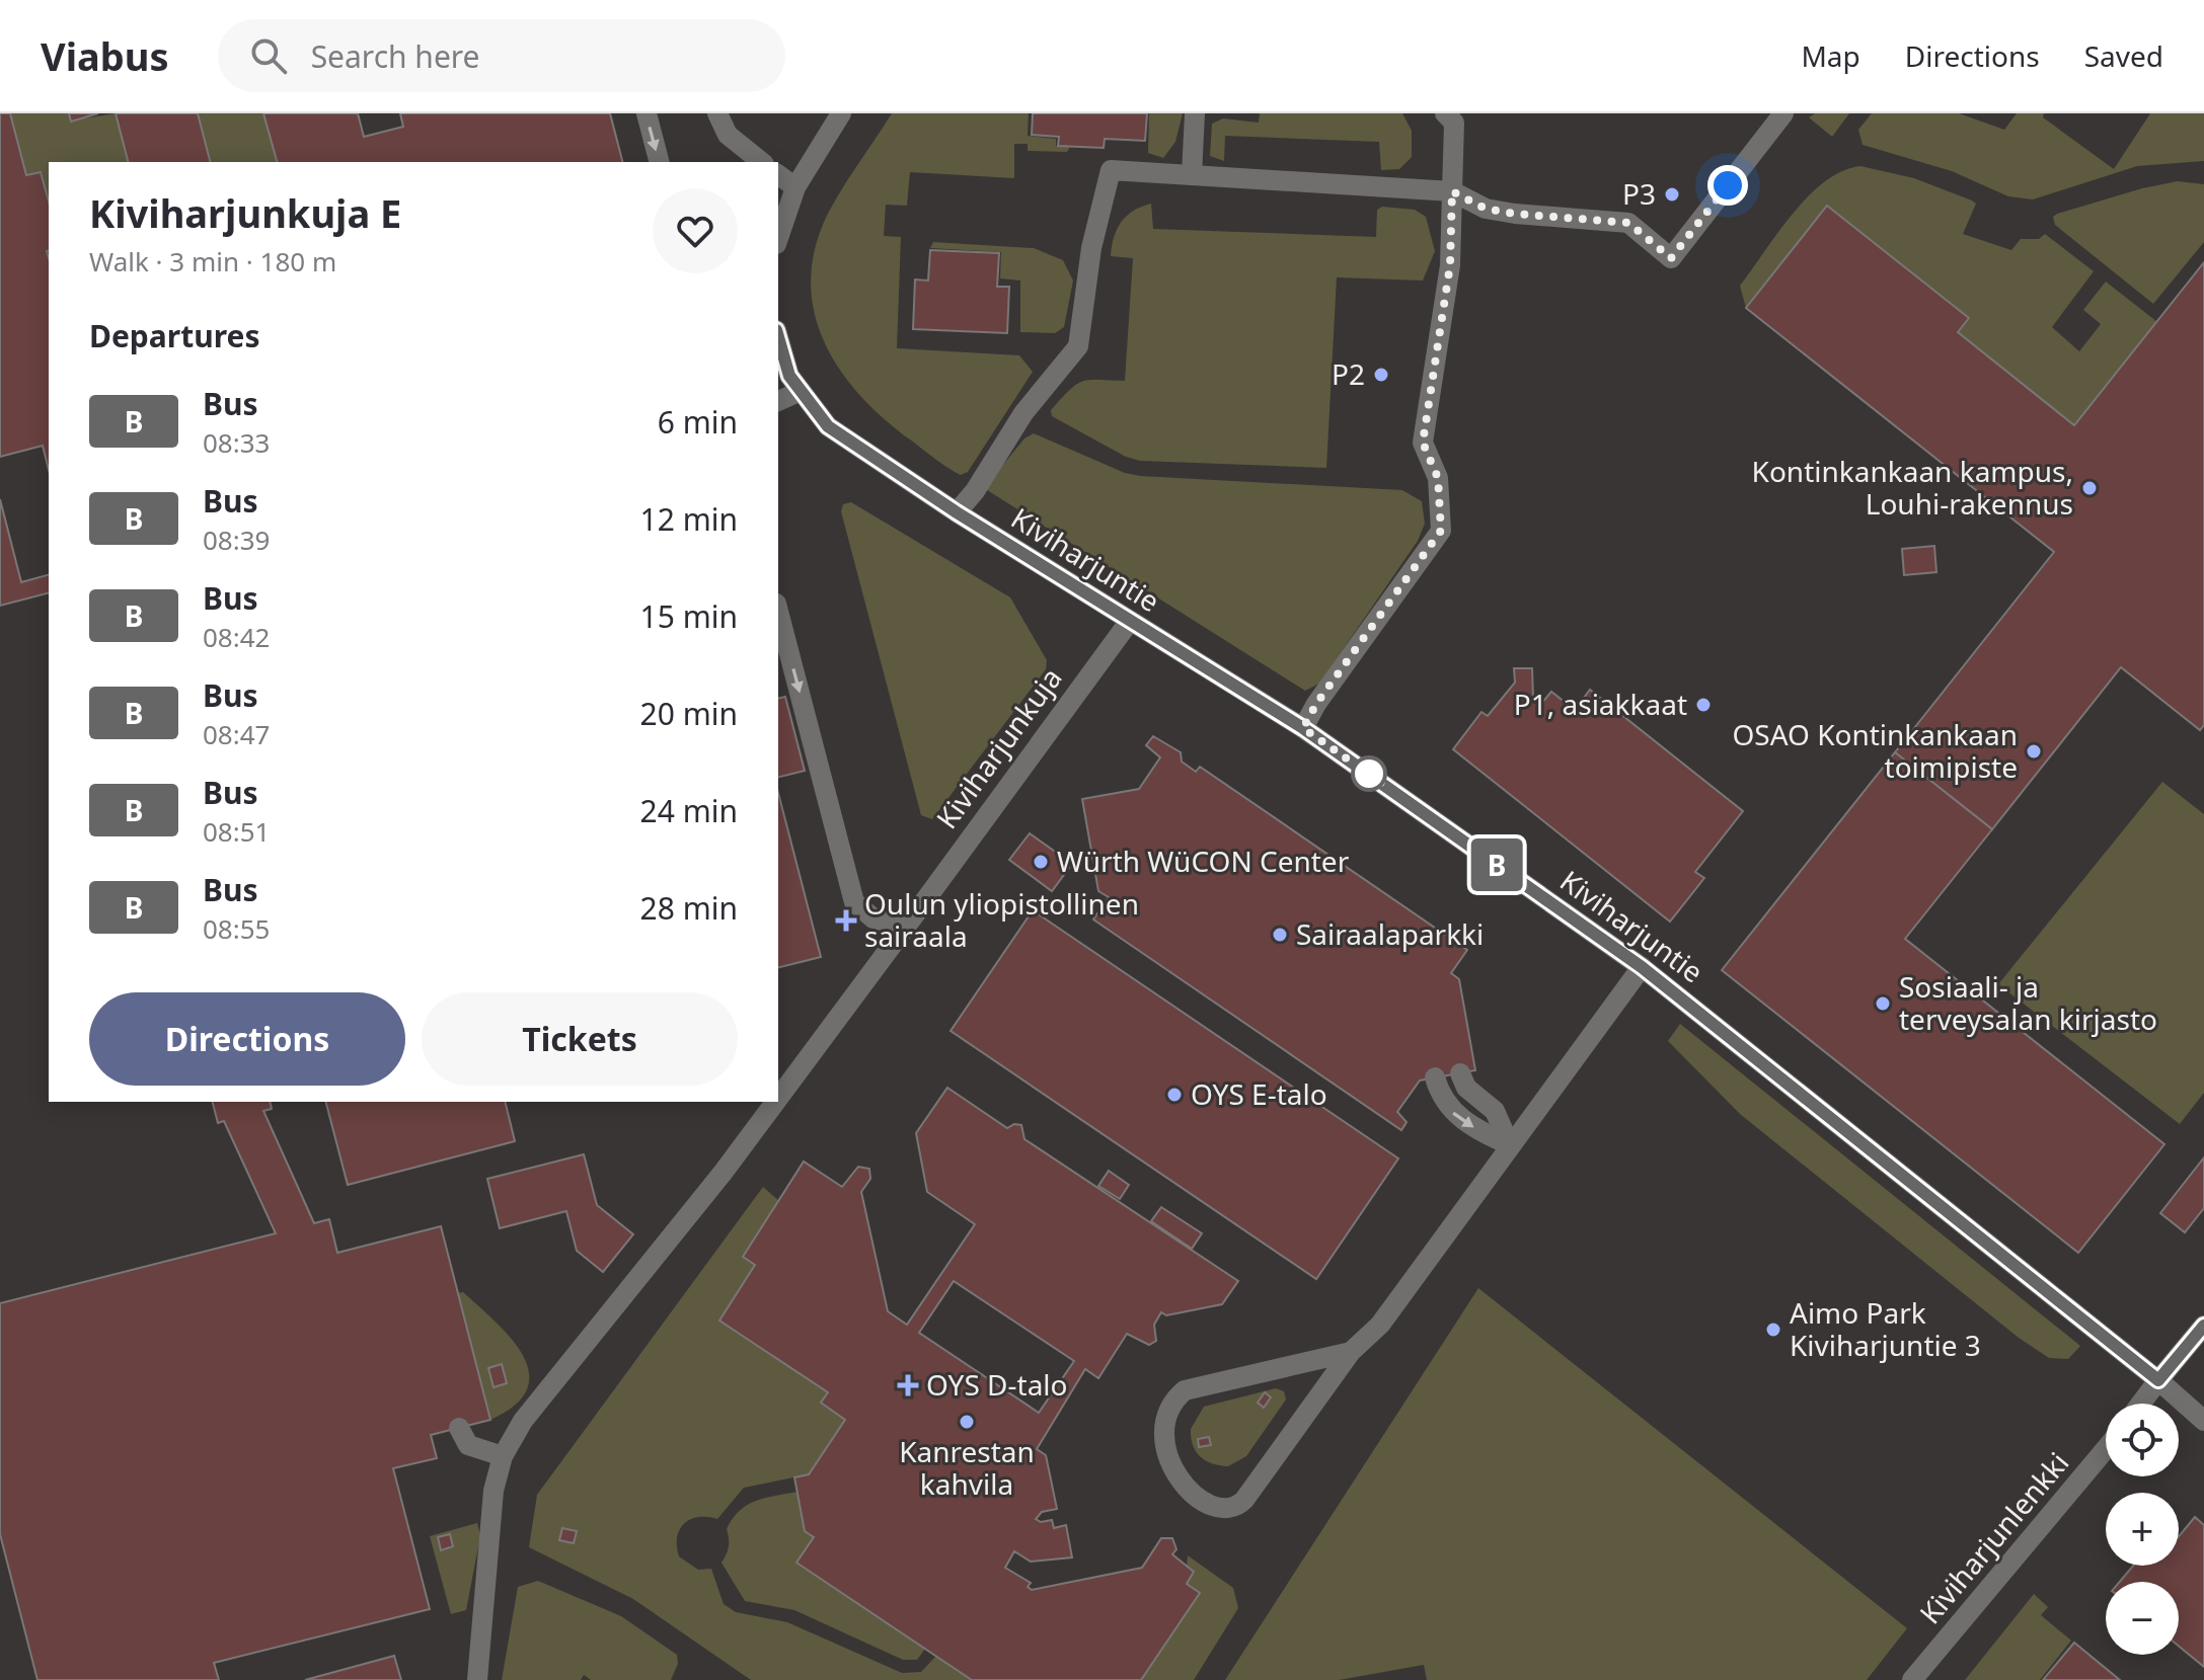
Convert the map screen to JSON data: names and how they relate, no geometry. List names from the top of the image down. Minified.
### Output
{"streets":{"street":["Kiviharjuntie","Kiviharjunkuja","Kiviharjunlenkki"]},"crossings":[["Kiviharjuntie","Kiviharjunkuja"]],"places":{"other":["P3","P2","Kontinkankaan kampus, Louhi-rakennus","P1, asiakkaat","OSAO Kontinkankaan toimipiste","Würth WüCON Center","Sairaalaparkki","Sosiaali- ja terveysalan kirjasto","OYS E-talo","Aimo Park Kiviharjuntie 3","Kanrestan kahvila"],"health":["Oulun yliopistollinen sairaala","OYS D-talo"]},"lines":["bus line B"],"page":{"header":"Viabus","search":"Search here","nav":["Map","Directions","Saved"],"on_map":"B","heading":[["Kiviharjunkuja E","Walk · 3 min · 180 m"],"Departures"],"list":[{"mark":"B","name":"Bus","note":"08:33","value":"6 min"},{"mark":"B","name":"Bus","note":"08:39","value":"12 min"},{"mark":"B","name":"Bus","note":"08:42","value":"15 min"},{"mark":"B","name":"Bus","note":"08:47","value":"20 min"},{"mark":"B","name":"Bus","note":"08:51","value":"24 min"},{"mark":"B","name":"Bus","note":"08:55","value":"28 min"}],"buttons":["Directions","Tickets"],"map_buttons":["+","−"]}}
